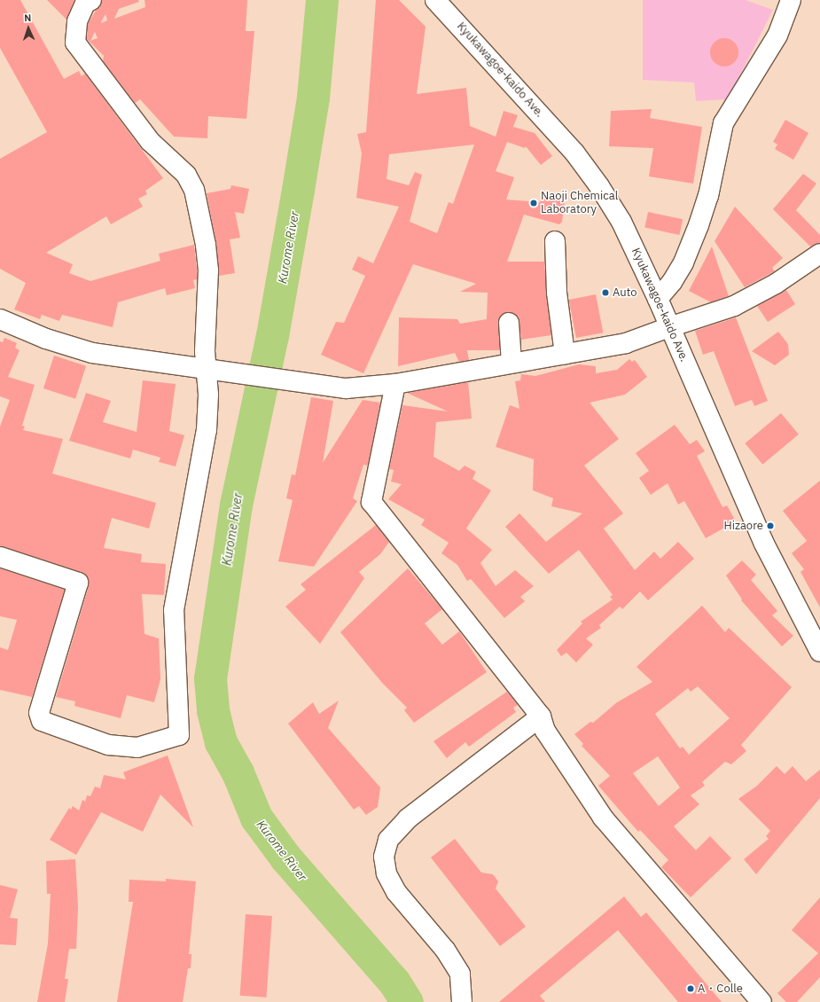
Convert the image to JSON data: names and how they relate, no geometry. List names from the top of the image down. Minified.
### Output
{"streets":{"street":["Kyukawagoe-kaido Ave."]},"water":["Kurome River"],"places":["Naoji Chemical Laboratory","Auto","Hizaore","A・Colle"],"north":"top"}
